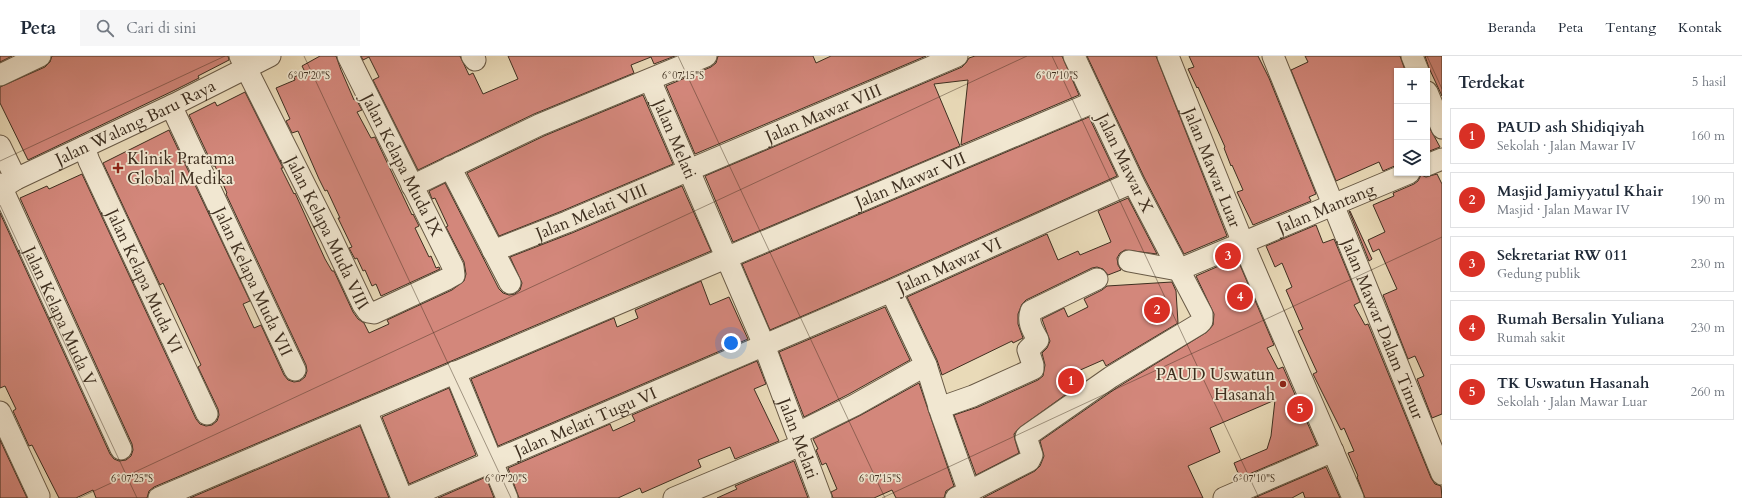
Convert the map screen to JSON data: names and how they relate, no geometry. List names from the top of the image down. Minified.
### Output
{"streets":{"street":["Jalan Mawar VIII","Jalan Walang Baru Raya","Jalan Melati","Jalan Mawar X","Jalan Kelapa Muda IX","Jalan Mawar Luar","Jalan Mawar VII","Jalan Mantang","Jalan Melati VIII","Jalan Kelapa Muda VIII","Jalan Mawar VI","Jalan Kelapa Muda VI","Jalan Kelapa Muda VII","Jalan Kelapa Muda V","Jalan Mawar Dalam Timur","Jalan Melati Tugu VI"]},"crossings":[["Jalan Mawar VIII","Jalan Melati"],["Jalan Mawar VIII","Jalan Melati VIII"],["Jalan Walang Baru Raya","Jalan Kelapa Muda VIII"],["Jalan Walang Baru Raya","Jalan Kelapa Muda VI"],["Jalan Walang Baru Raya","Jalan Kelapa Muda VII"],["Jalan Walang Baru Raya","Jalan Kelapa Muda V"],["Jalan Melati","Jalan Kelapa Muda IX"],["Jalan Melati","Jalan Mawar VII"],["Jalan Melati","Jalan Melati VIII"],["Jalan Melati","Jalan Mawar VI"],["Jalan Melati","Jalan Melati Tugu VI"],["Jalan Mawar X","Jalan Mawar VII"],["Jalan Mawar X","Jalan Mawar VI"],["Jalan Kelapa Muda IX","Jalan Kelapa Muda VIII"],["Jalan Mawar Luar","Jalan Mantang"],["Jalan Mantang","Jalan Mawar Dalam Timur"],["Jalan Mawar VI","Jalan Melati Tugu VI"]],"places":{"health":["Klinik Pratama Global Medika"],"other":["PAUD Uswatun Hasanah"]},"page":{"header":"Peta","search":"Cari di sini","nav":["Beranda","Peta","Tentang","Kontak"],"heading":["Terdekat","5 hasil"],"map_buttons":["+","−"],"list":[{"mark":"1","name":"PAUD ash Shidiqiyah","note":"Sekolah · Jalan Mawar IV","value":"160 m"},{"mark":"2","name":"Masjid Jamiyyatul Khair","note":"Masjid · Jalan Mawar IV","value":"190 m"},{"mark":"3","name":"Sekretariat RW 011","note":"Gedung publik","value":"230 m"},{"mark":"4","name":"Rumah Bersalin Yuliana","note":"Rumah sakit","value":"230 m"},{"mark":"5","name":"TK Uswatun Hasanah","note":"Sekolah · Jalan Mawar Luar","value":"260 m"}],"pins":["3","4","2","1","5"]},"coordinates":["6°07'20\"S","6°07'15\"S","6°07'10\"S","6°07'25\"S"]}
